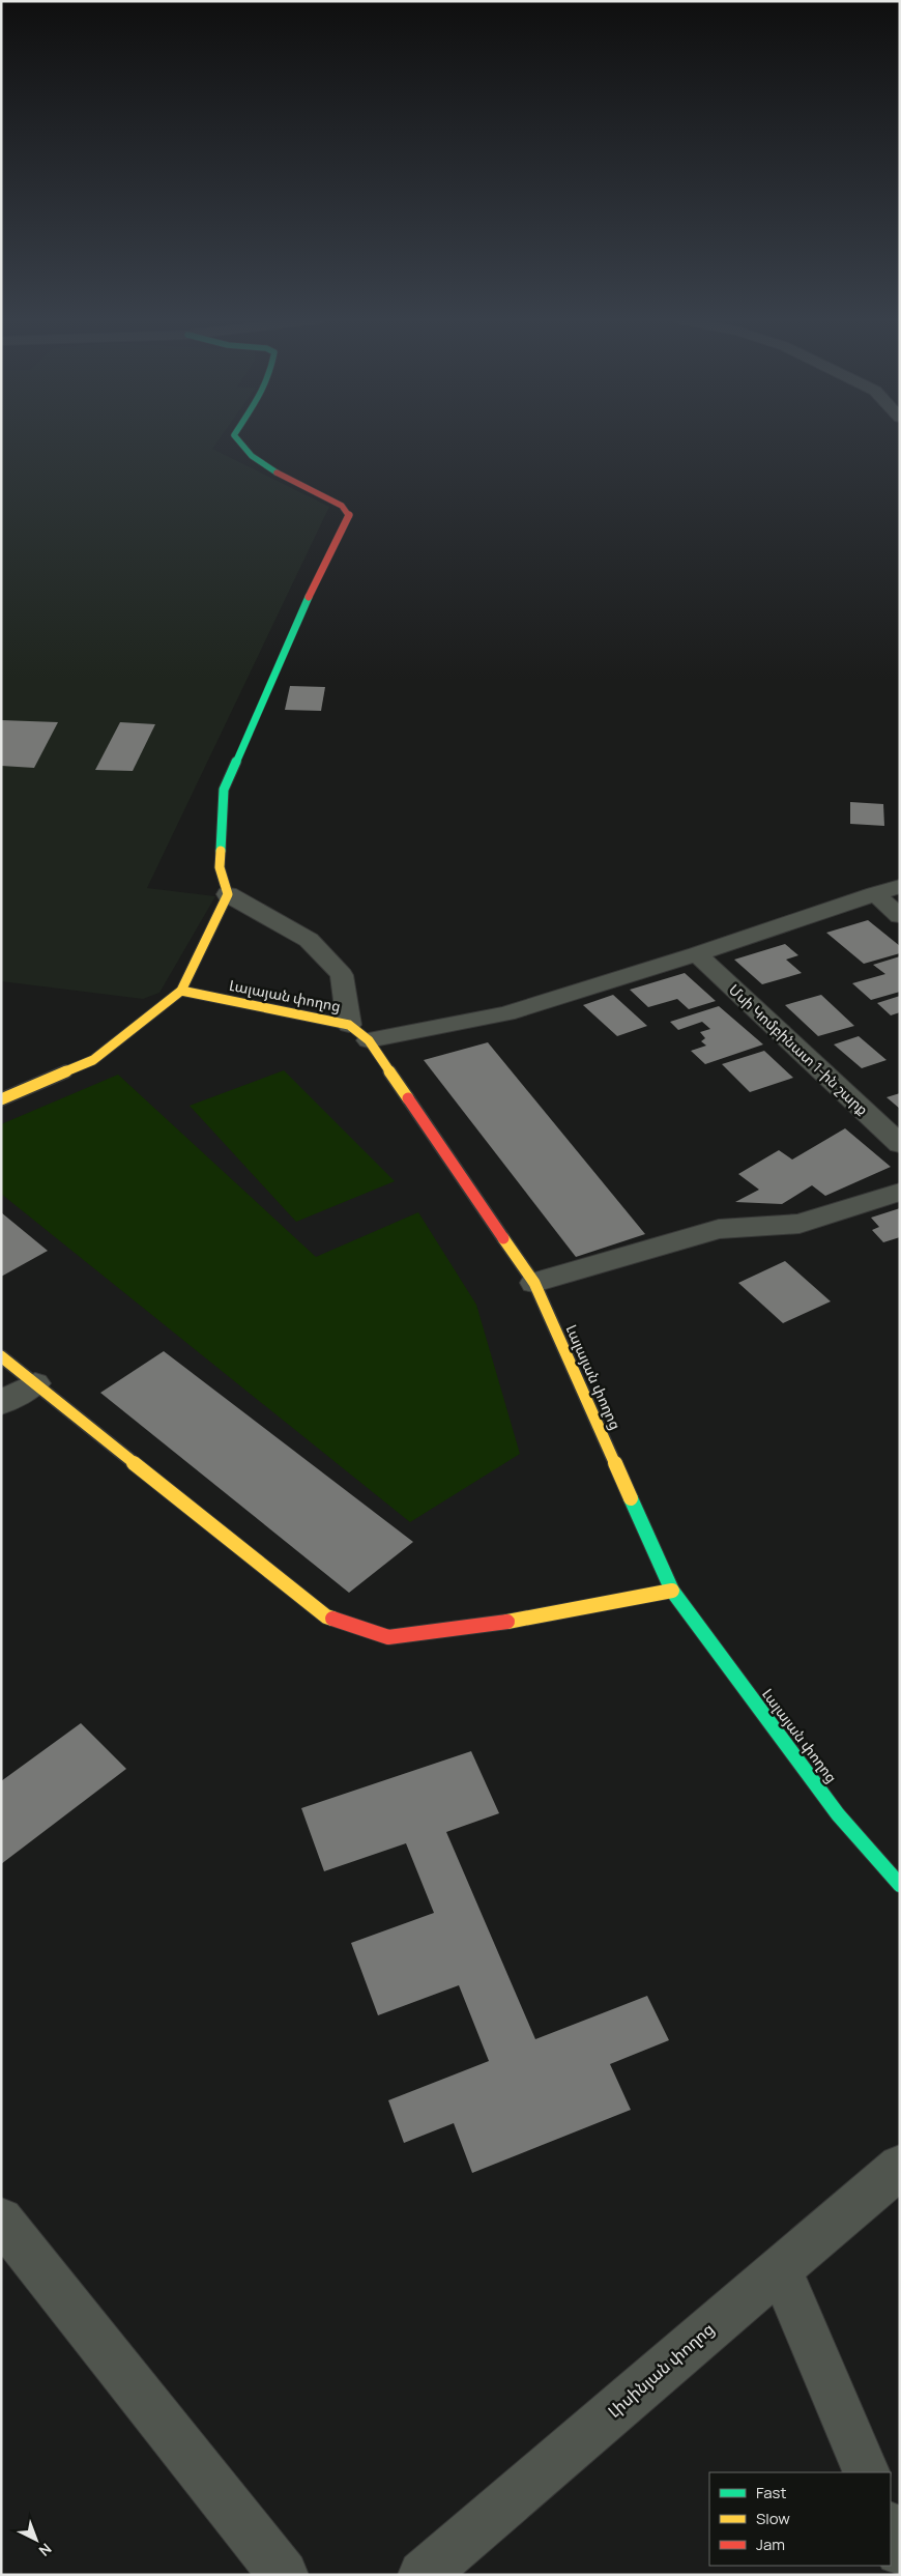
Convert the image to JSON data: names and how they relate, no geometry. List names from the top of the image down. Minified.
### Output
{"streets":{"street":["Լալայան փողոց","Մսի Կոմբինատ 1-ին շարք","Լիսինյան փողոց"]},"legend":["Fast","Slow","Jam"],"north":"bottom right"}
